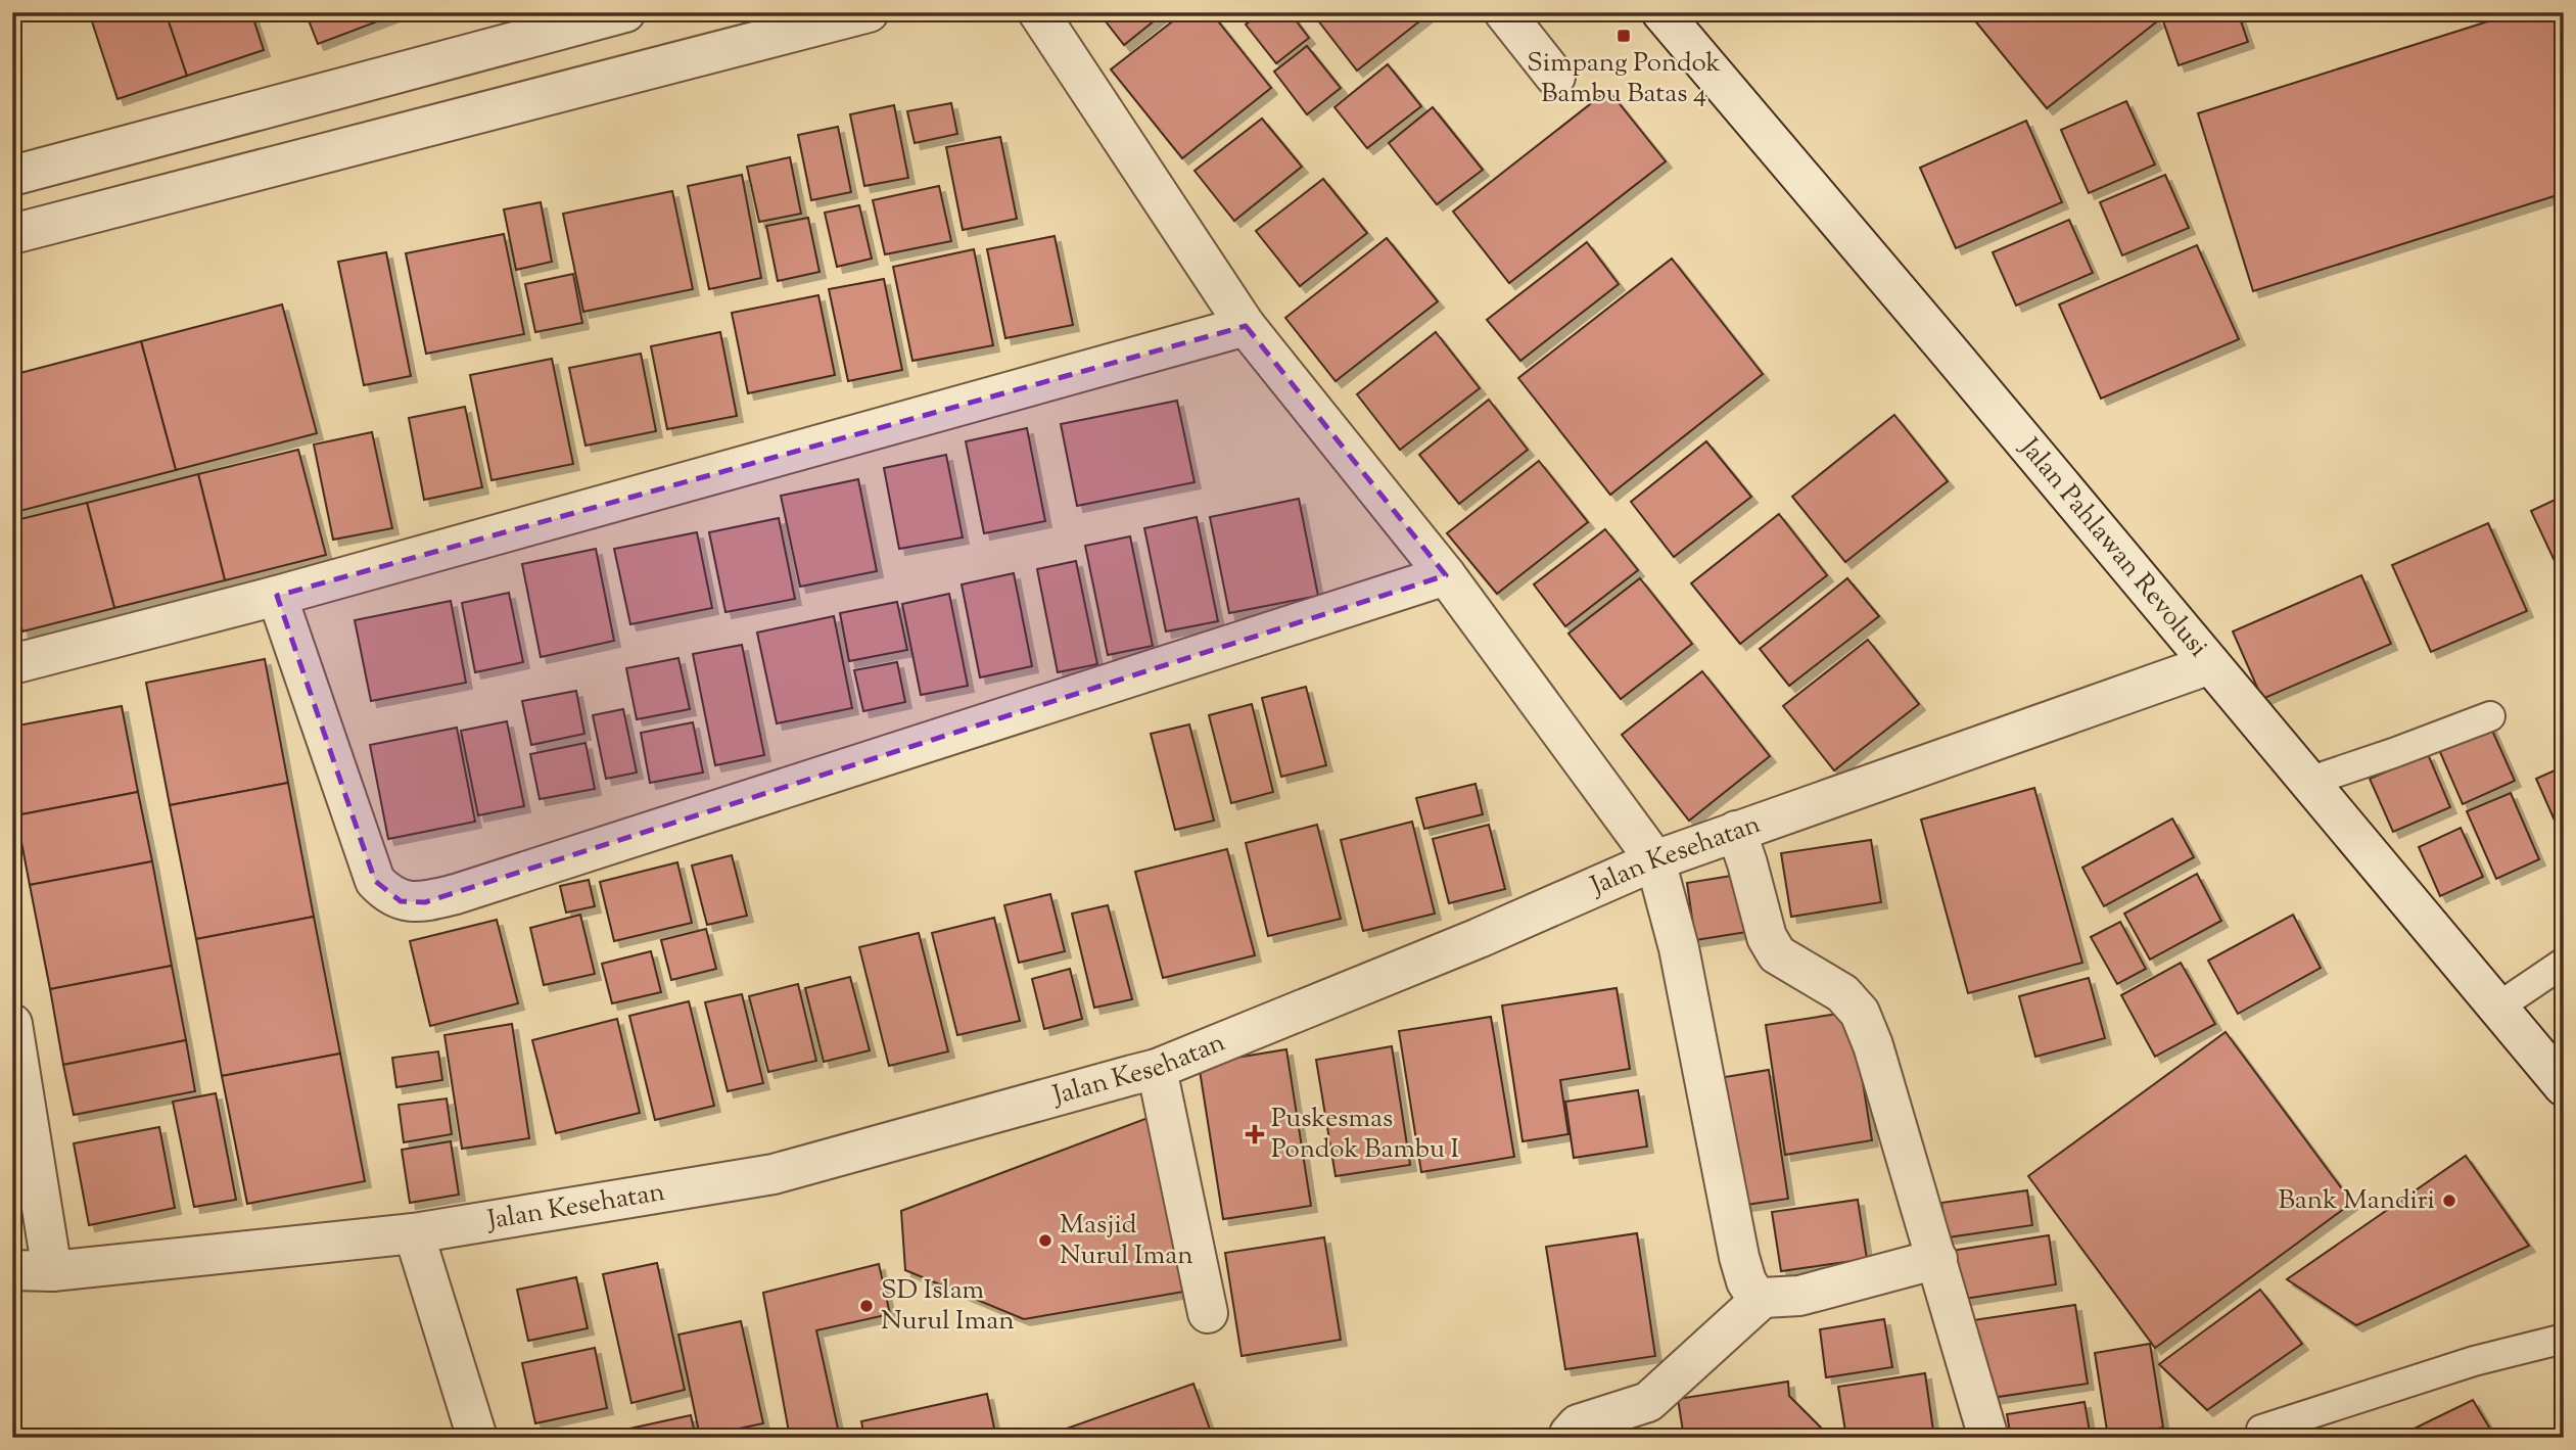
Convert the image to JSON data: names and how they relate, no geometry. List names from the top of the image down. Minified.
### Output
{"streets":{"street":["Jalan Pahlawan Revolusi","Jalan Kesehatan"]},"crossings":[["Jalan Pahlawan Revolusi","Jalan Kesehatan"]],"places":{"transit":["Simpang Pondok Bambu Batas 4"],"health":["Puskesmas Pondok Bambu I"],"other":["Bank Mandiri","Masjid Nurul Iman","SD Islam Nurul Iman"]}}
